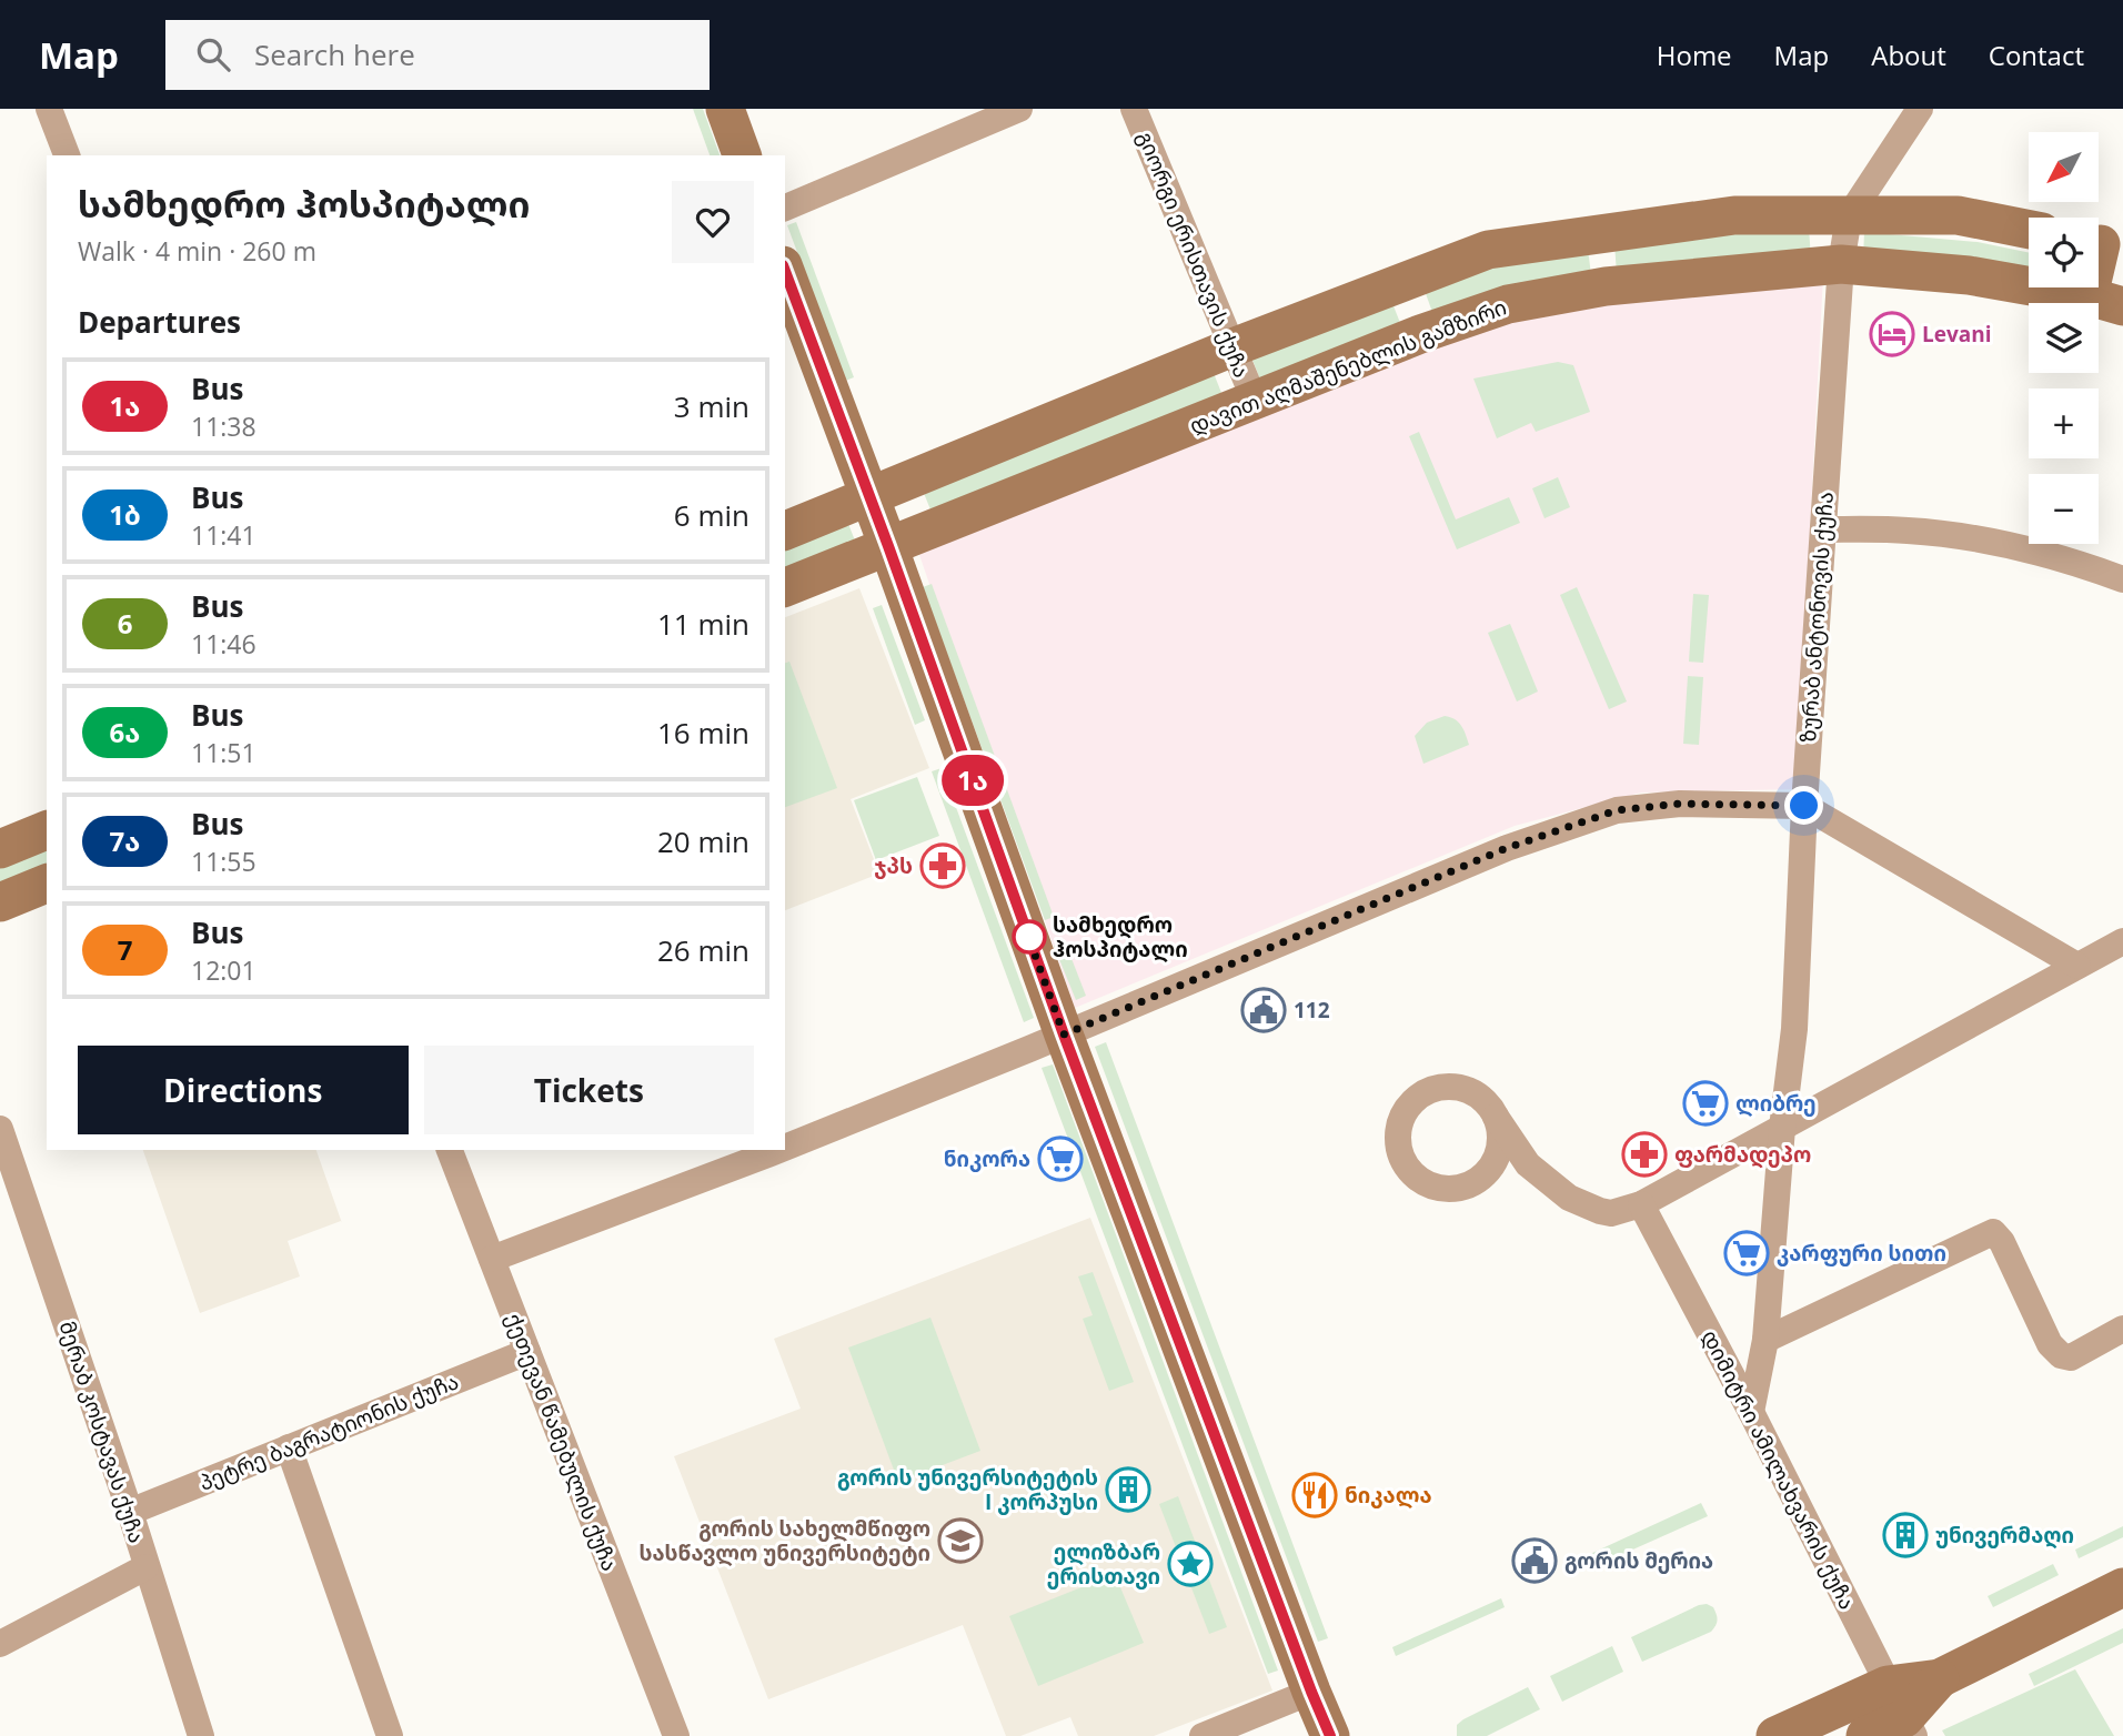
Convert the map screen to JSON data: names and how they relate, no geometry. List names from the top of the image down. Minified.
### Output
{"streets":{"street":["გიორგი ერისთავის ქუჩა","დავით აღმაშენებლის გამზირი","ზურაბ ანტონოვის ქუჩა","მერაბ კოსტავას ქუჩა","პეტრე ბაგრატიონის ქუჩა","ქეთევან წამებულის ქუჩა","დიმიტრი ამილახვარის ქუჩა"]},"crossings":[["გიორგი ერისთავის ქუჩა","დავით აღმაშენებლის გამზირი"],["დავით აღმაშენებლის გამზირი","ზურაბ ანტონოვის ქუჩა"],["ზურაბ ანტონოვის ქუჩა","დიმიტრი ამილახვარის ქუჩა"],["მერაბ კოსტავას ქუჩა","პეტრე ბაგრატიონის ქუჩა"],["პეტრე ბაგრატიონის ქუჩა","ქეთევან წამებულის ქუჩა"]],"places":{"hotel":["Levani"],"pharmacy":["ჯპს","ფარმადეპო"],"other":["სამხედრო ჰოსპიტალი"],"public building":["112","გორის მერია"],"supermarket":["ლიბრე","ნიკორა","კარფური სითი"],"building":["გორის უნივერსიტეტის I კორპუსი","უნივერმაღი"],"restaurant":["ნიკალა"],"school or university":["გორის სახელმწიფო სასწავლო უნივერსიტეტი"],"place":["ელიზბარ ერისთავი"]},"lines":["bus line 1ა"],"north":"bottom left","page":{"header":"Map","search":"Search here","nav":["Home","Map","About","Contact"],"on_map":"1ა","map_buttons":["+","−"],"heading":[["სამხედრო ჰოსპიტალი","Walk · 4 min · 260 m"],"Departures"],"list":[{"mark":"1ა","name":"Bus","note":"11:38","value":"3 min"},{"mark":"1ბ","name":"Bus","note":"11:41","value":"6 min"},{"mark":"6","name":"Bus","note":"11:46","value":"11 min"},{"mark":"6ა","name":"Bus","note":"11:51","value":"16 min"},{"mark":"7ა","name":"Bus","note":"11:55","value":"20 min"},{"mark":"7","name":"Bus","note":"12:01","value":"26 min"}],"buttons":["Directions","Tickets"]}}
